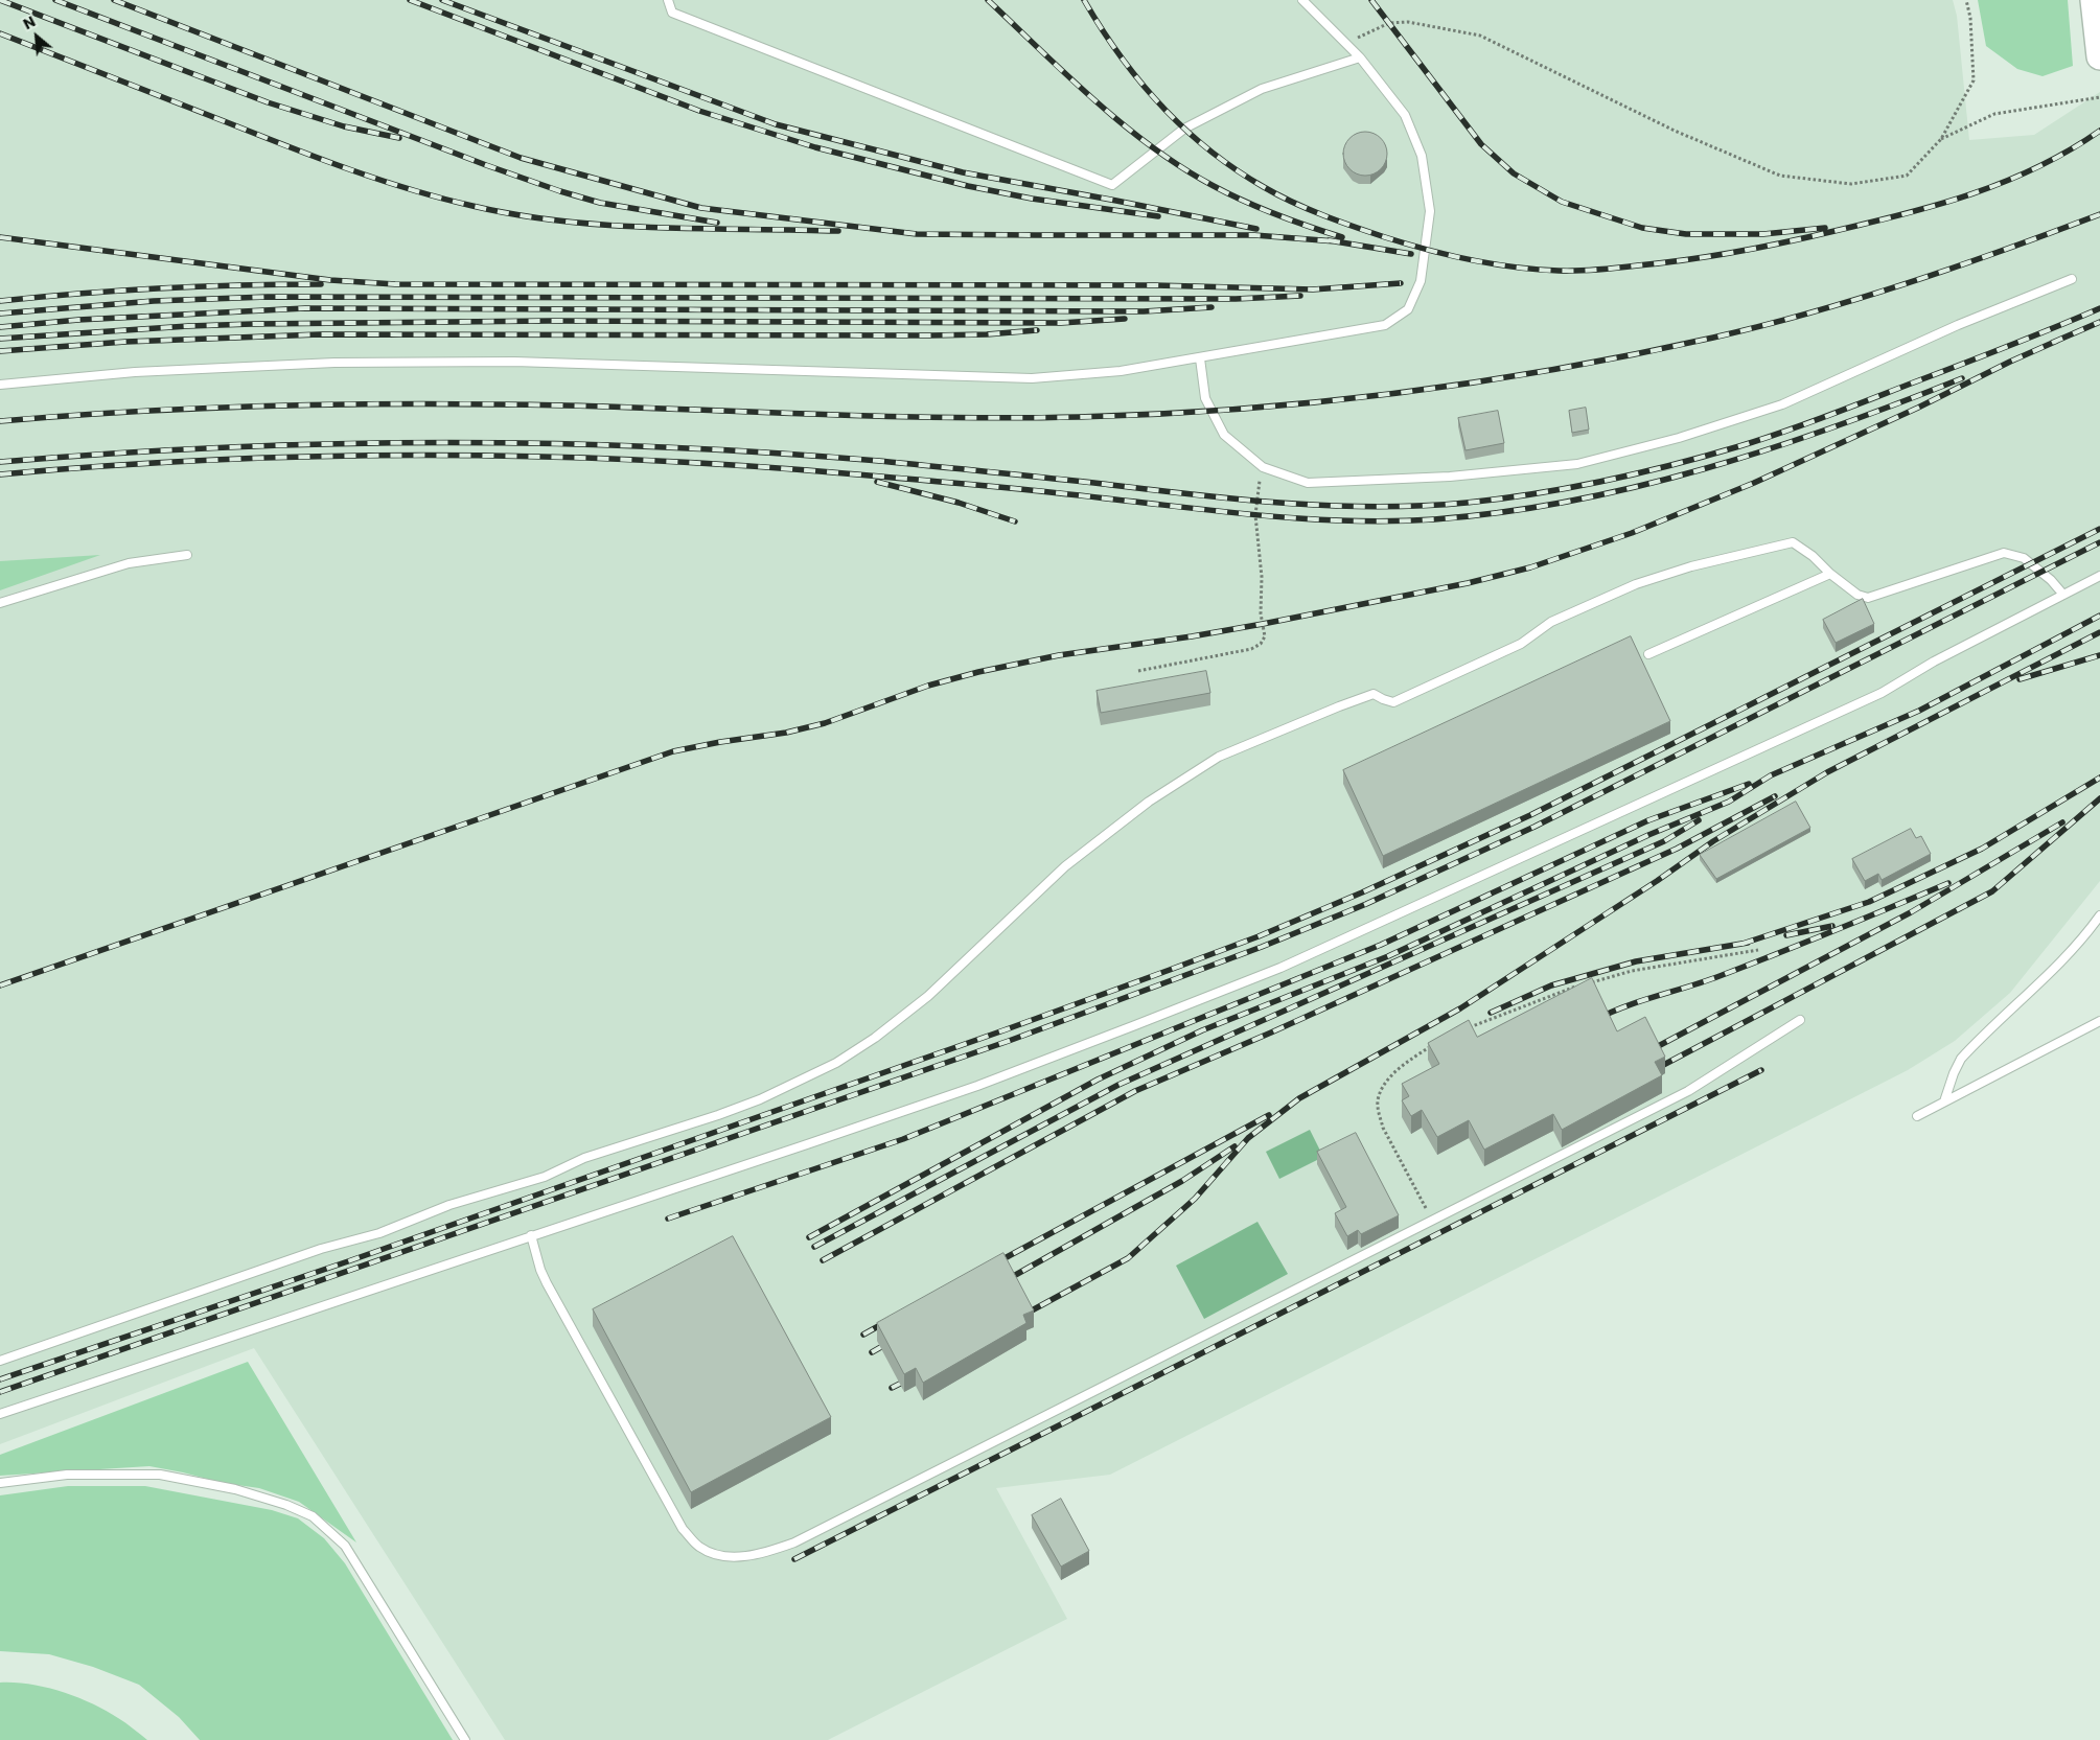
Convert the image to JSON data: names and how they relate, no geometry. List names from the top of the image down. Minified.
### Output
{"north":"top left"}
